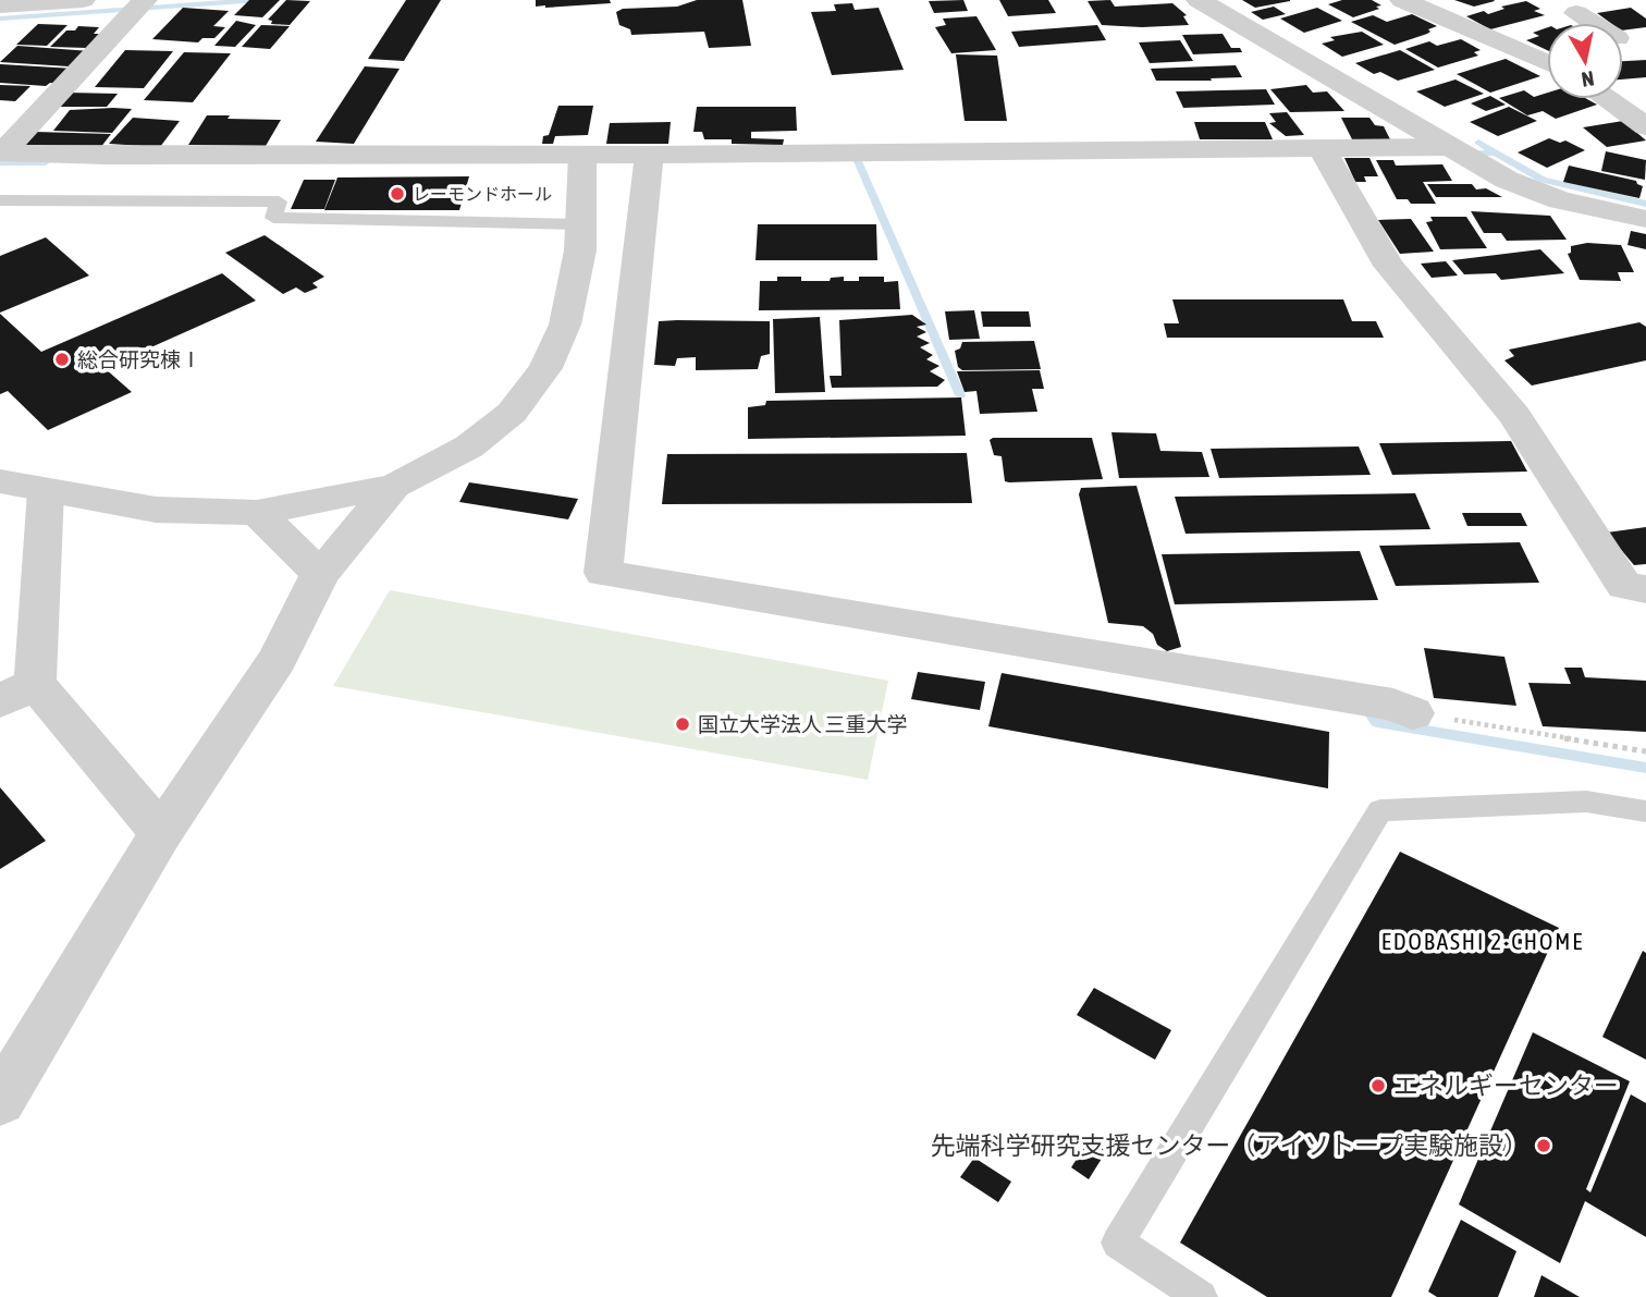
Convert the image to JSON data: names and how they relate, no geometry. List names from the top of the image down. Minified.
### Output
{"districts":["EDOBASHI 2-CHOME"],"places":["レーモンドホール","総合研究棟Ⅰ","国立大学法人 三重大学","エネルギーセンター","先端科学研究支援センター（アイソトープ実験施設）"],"north":"bottom"}
